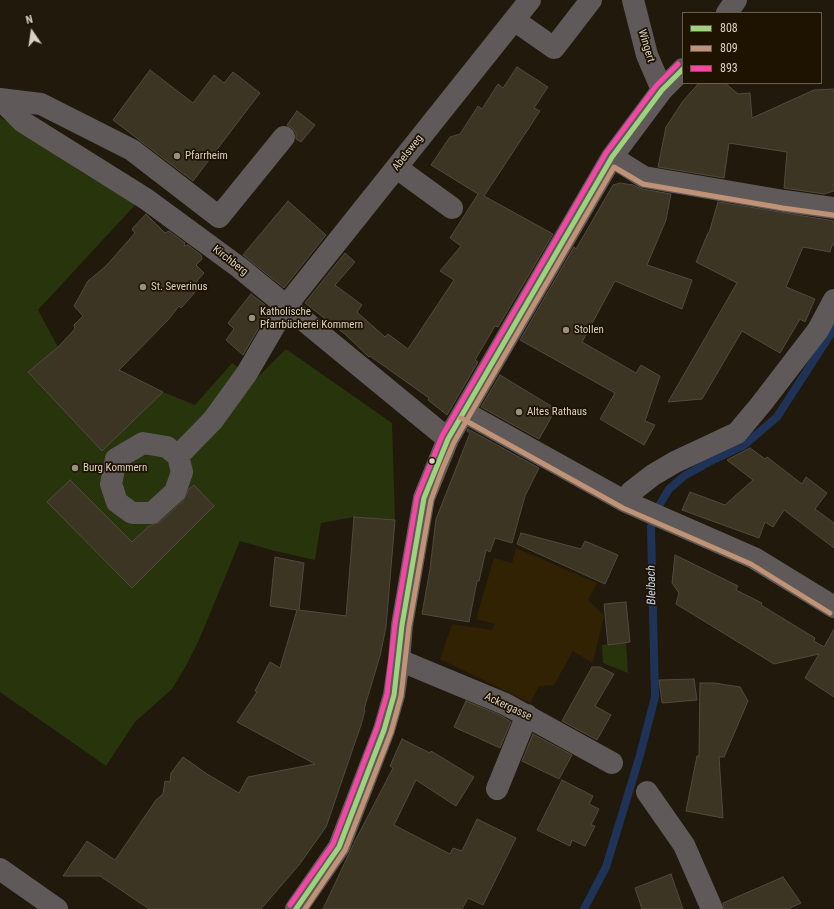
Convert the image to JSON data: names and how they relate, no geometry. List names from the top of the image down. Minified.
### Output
{"streets":{"street":["Wingert","Abelsweg","Kirchberg","Ackergasse"]},"crossings":[["Abelsweg","Kirchberg"]],"water":["Bleibach"],"places":["Pfarrheim","St. Severinus","Katholische Pfarrbücherei Kommern","Stollen","Altes Rathaus","Burg Kommern"],"lines":["transit line 893","transit line 808","transit line 809"],"legend":["808","809","893"],"north":"top"}
